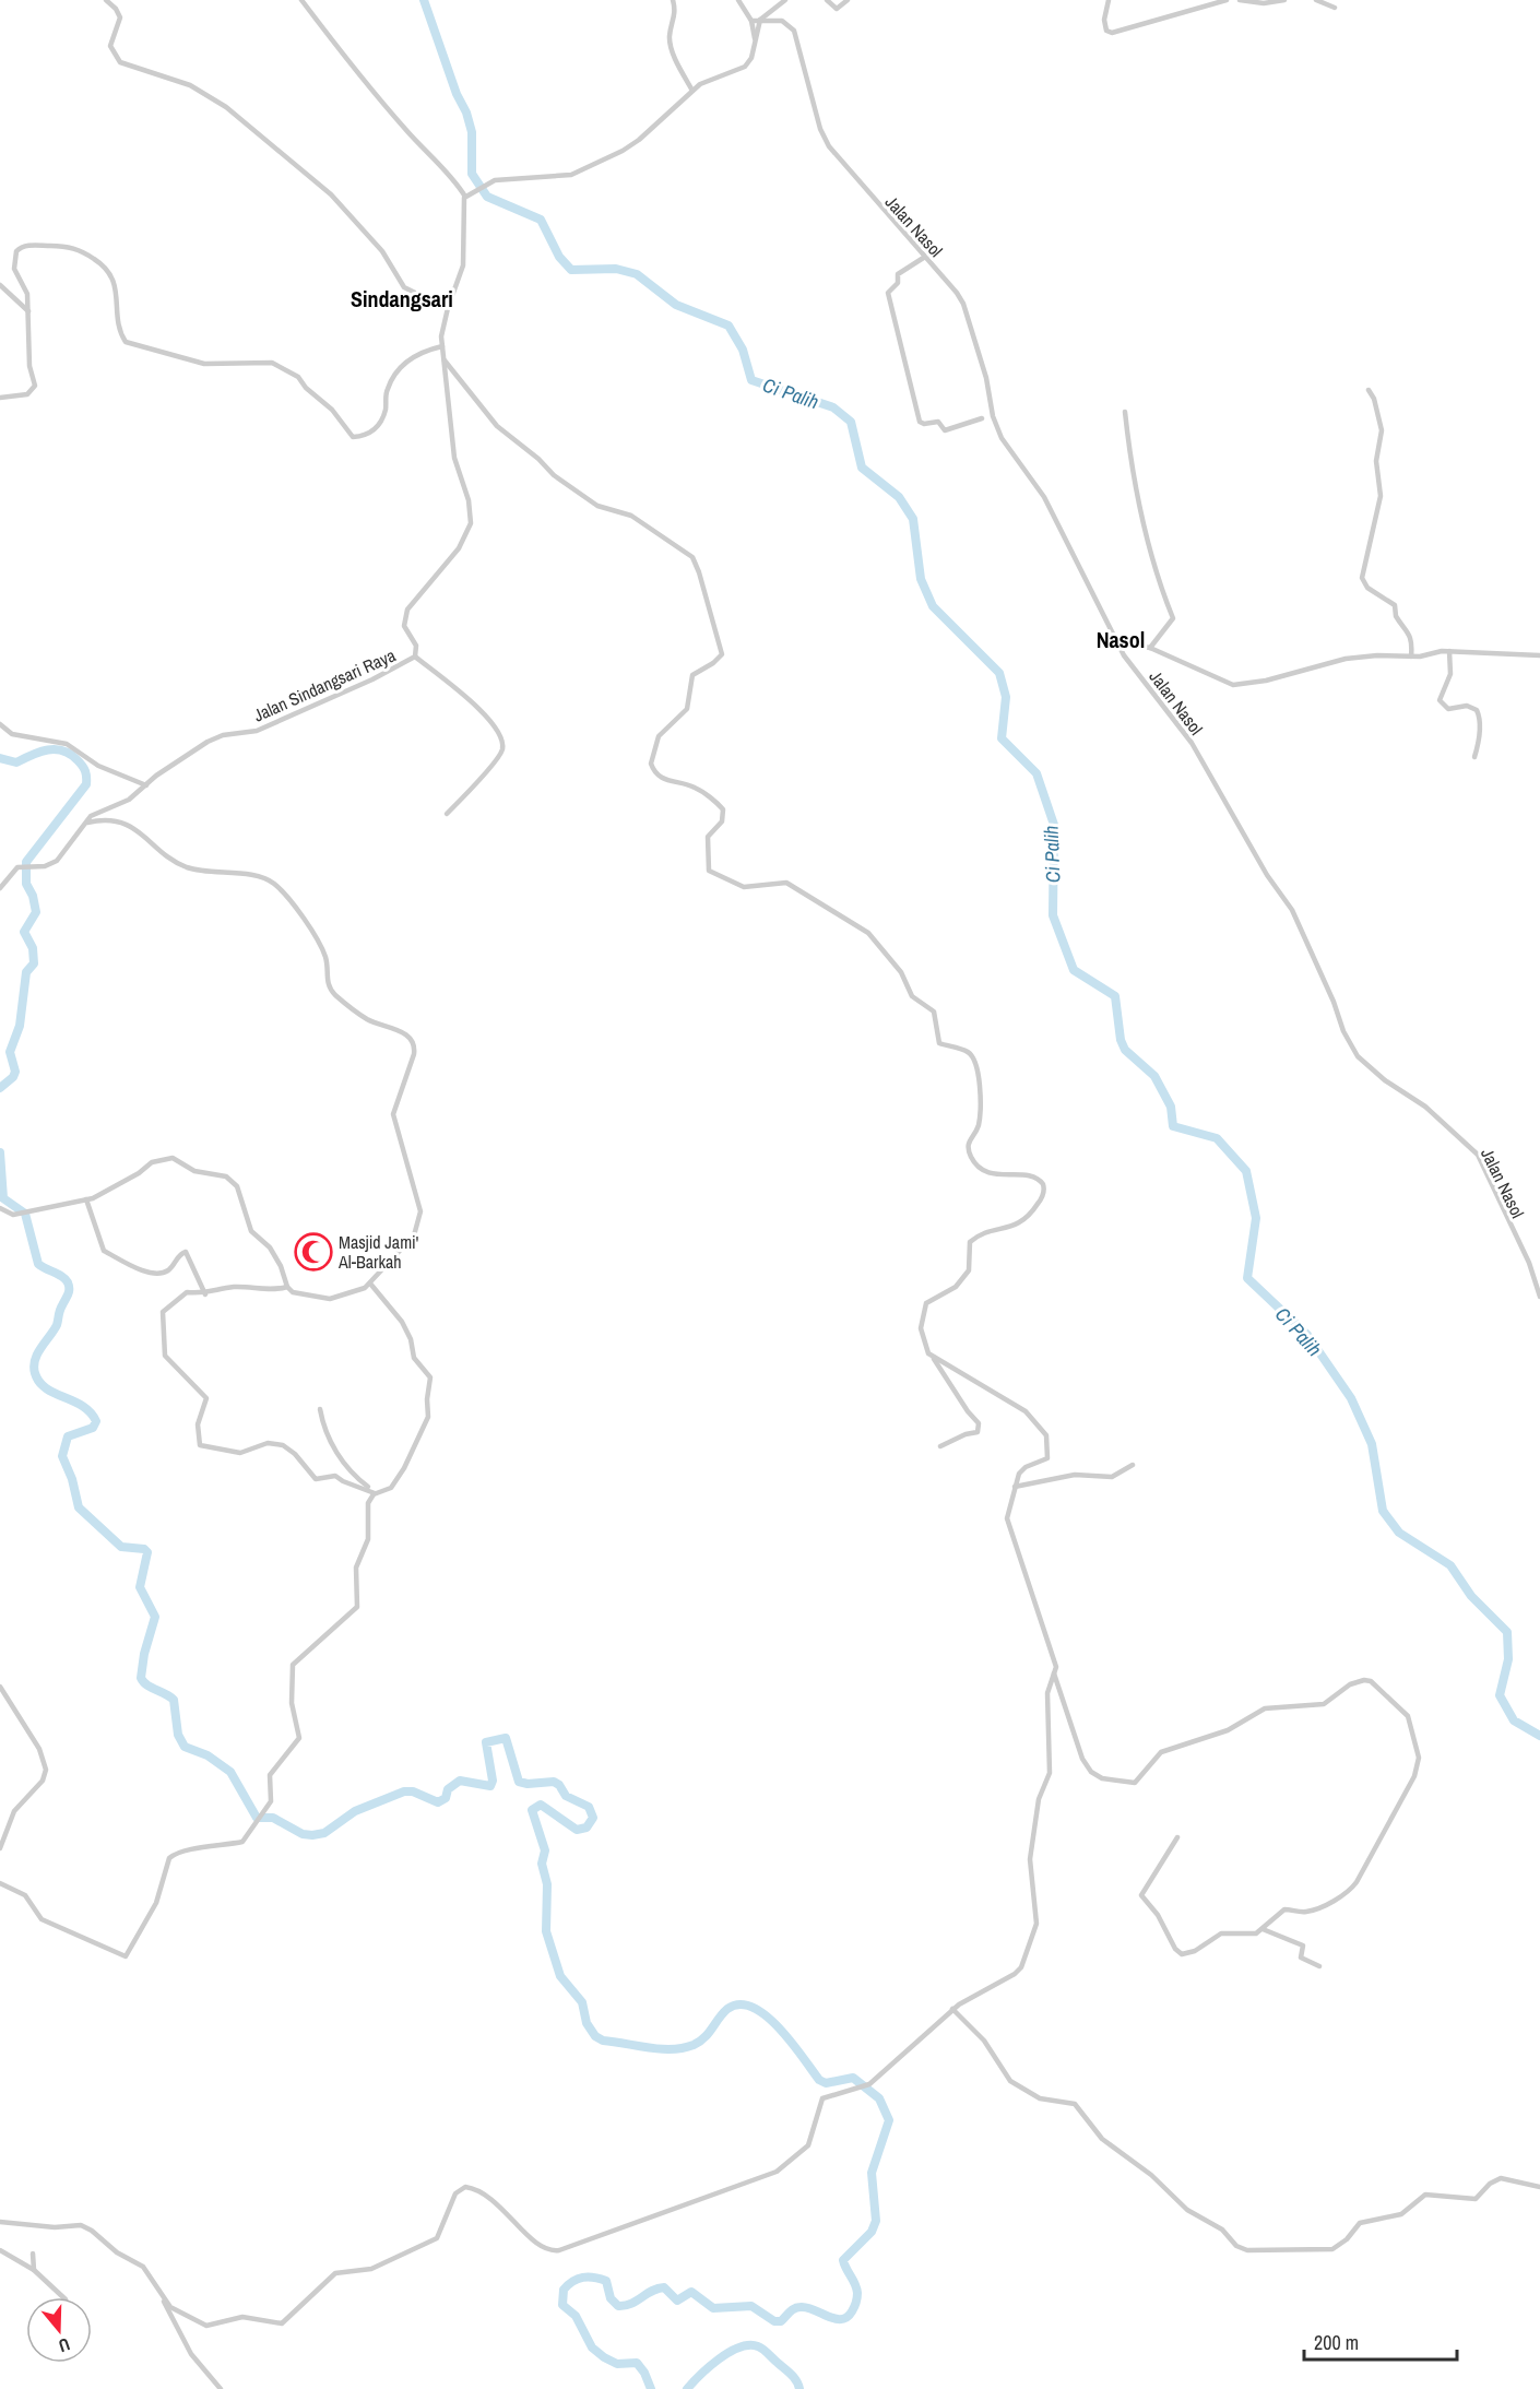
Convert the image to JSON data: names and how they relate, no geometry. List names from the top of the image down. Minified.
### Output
{"streets":{"street":["Jalan Nasol","Jalan Sindangsari Raya"]},"districts":["Sindangsari","Nasol"],"water":["Ci Palih"],"places":{"mosque":["Masjid Jami' Al-Barkah"]},"scale_bar":"200 m","north":"bottom"}
